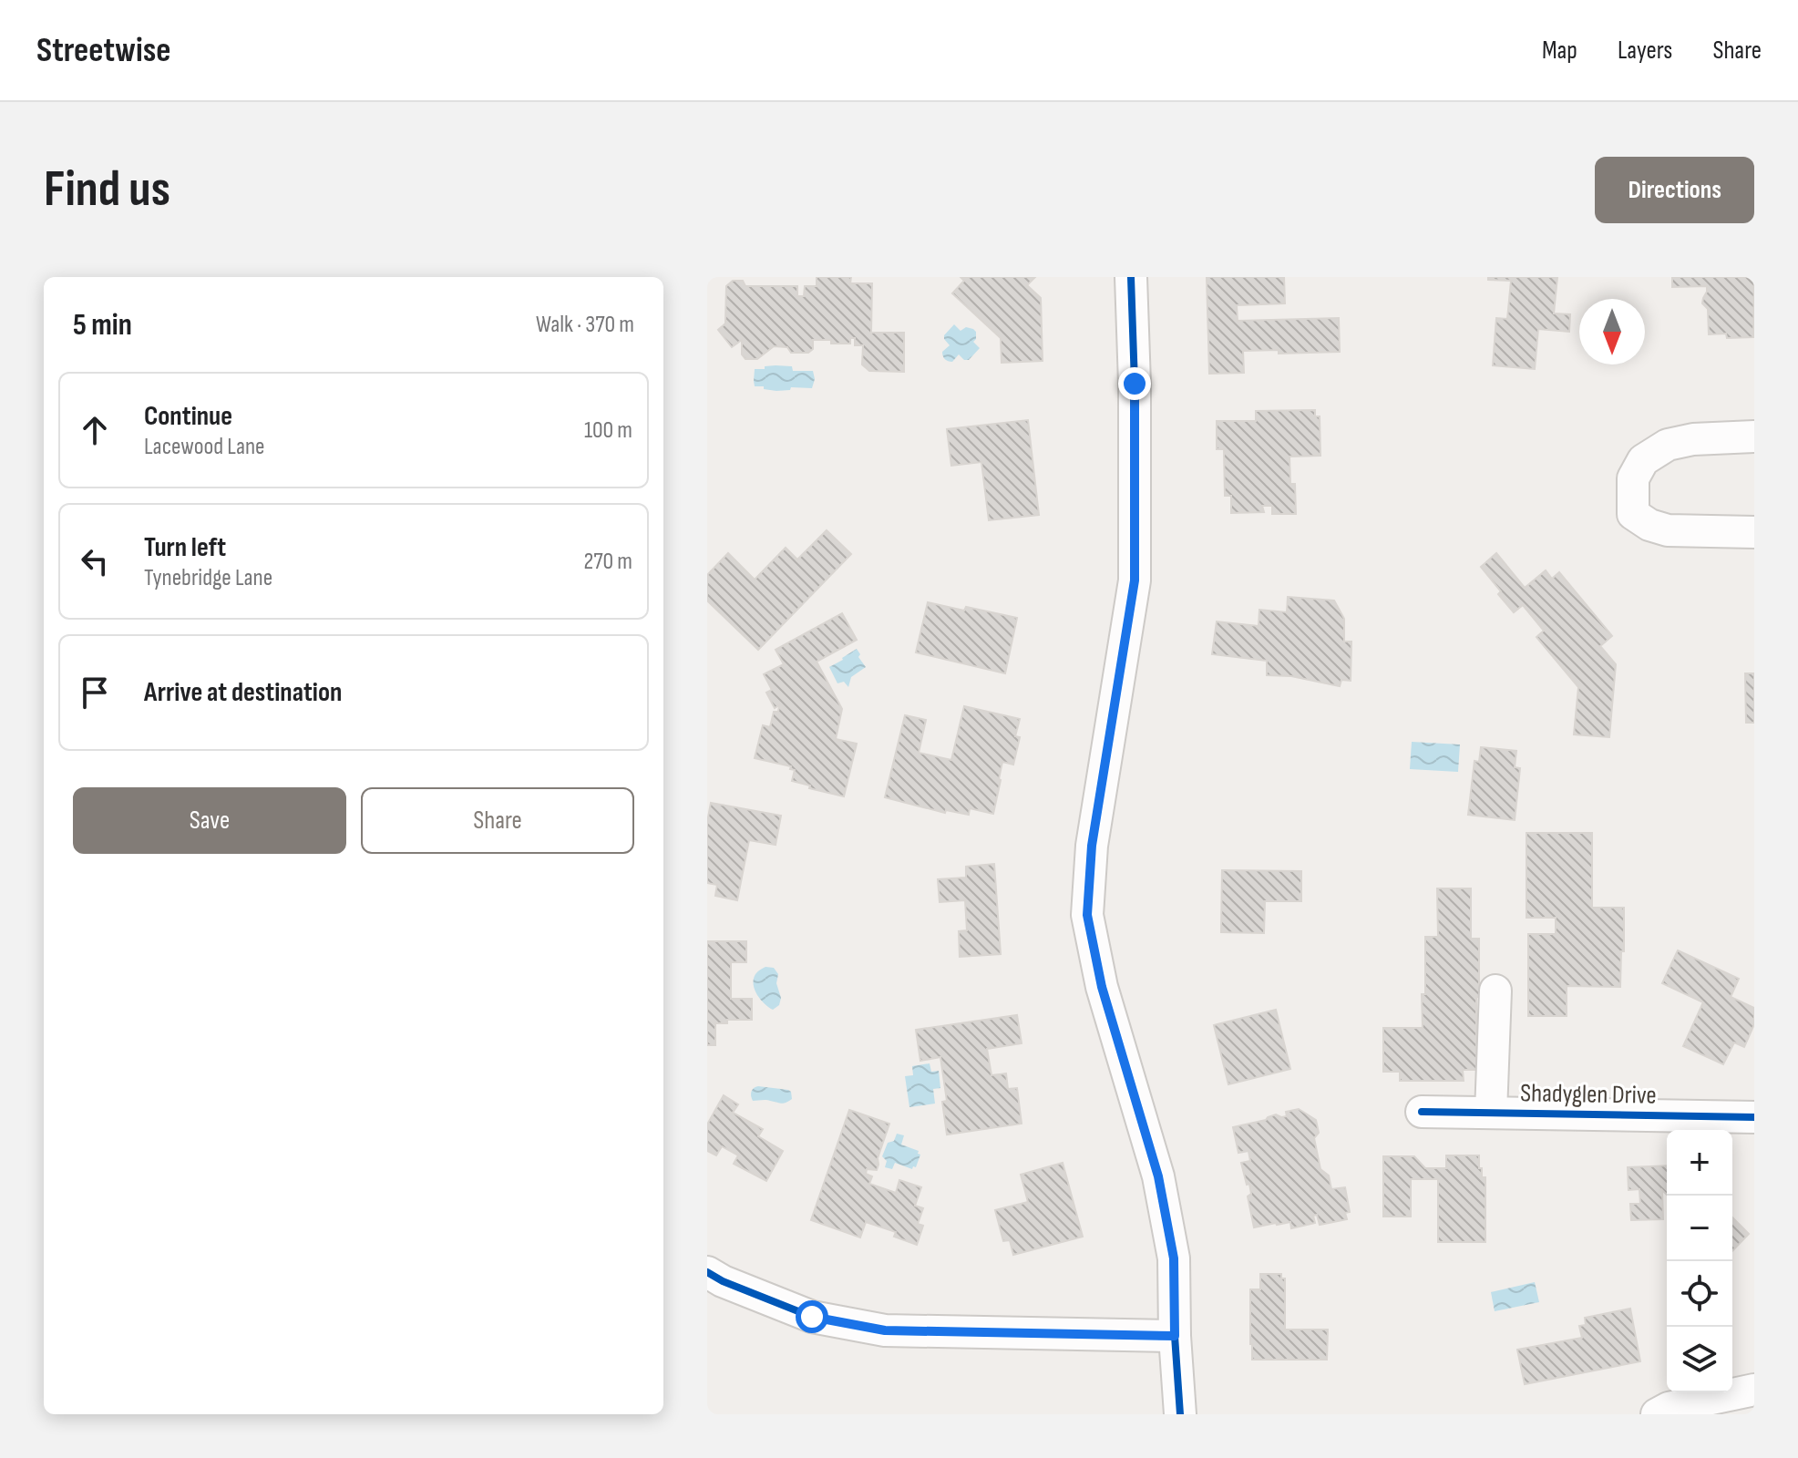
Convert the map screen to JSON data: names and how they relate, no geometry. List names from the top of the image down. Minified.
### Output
{"streets":{"street":["Shadyglen Drive"]},"north":"bottom","page":{"header":"Streetwise","nav":["Map","Layers","Share"],"buttons":["Directions",["Save","Share"]],"title":"Find us","heading":["5 min","Walk · 370 m"],"list":[["Continue","Lacewood Lane","100 m"],["Turn left","Tynebridge Lane","270 m"],"Arrive at destination"],"map_buttons":["+","−"]}}
